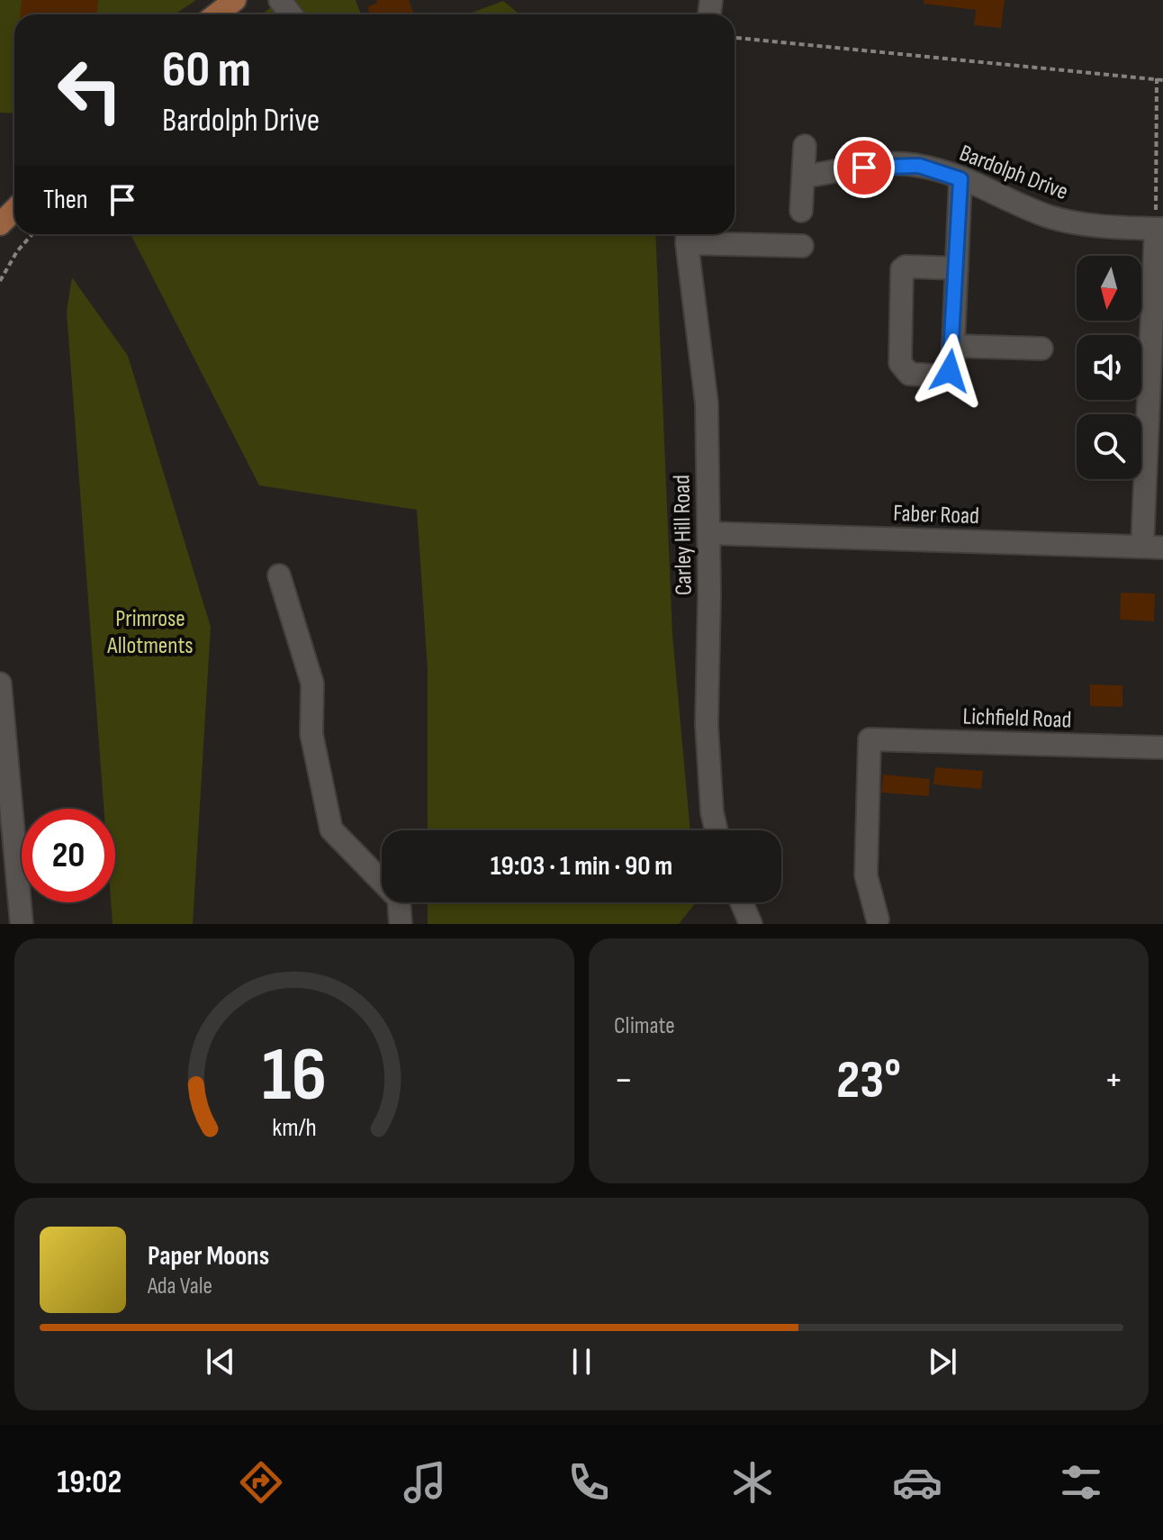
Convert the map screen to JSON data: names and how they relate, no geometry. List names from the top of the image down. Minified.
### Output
{"streets":{"street":["Bardolph Drive","Faber Road","Carley Hill Road","Lichfield Road"]},"crossings":[["Faber Road","Carley Hill Road"]],"parks":["Primrose Allotments"],"north":"bottom","page":{"turn":["60 m","Bardolph Drive"],"then":"Then","limit":"20","trip":"19:03 · 1 min · 90 m","tile":"Climate","heat":["−","23°","+"],"song":["Paper Moons","Ada Vale"],"tabs":"19:02","gauge":["16","km/h"]}}
